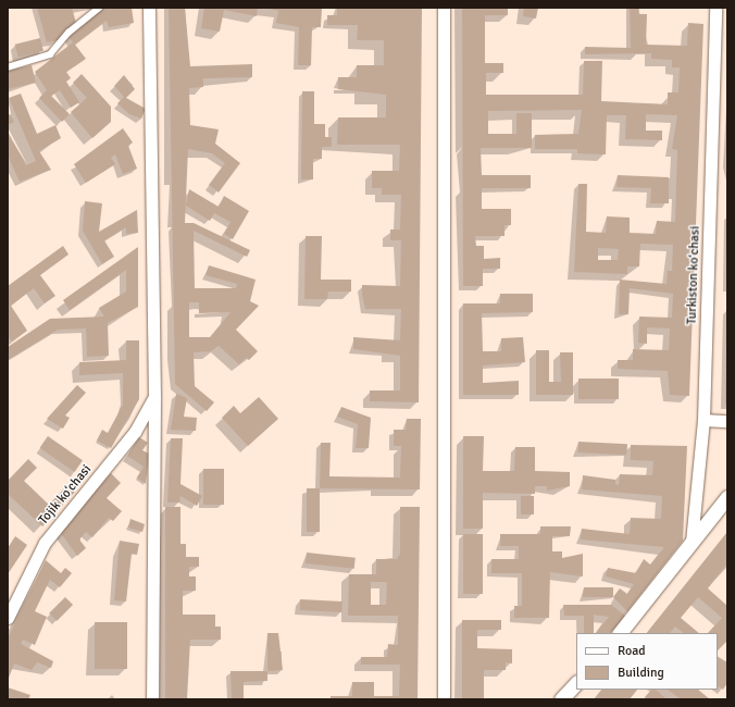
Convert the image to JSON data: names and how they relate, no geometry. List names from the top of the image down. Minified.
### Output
{"streets":{"street":["Turkiston koʻchasi","Tojik koʻchasi"]},"legend":["Road","Building"]}
